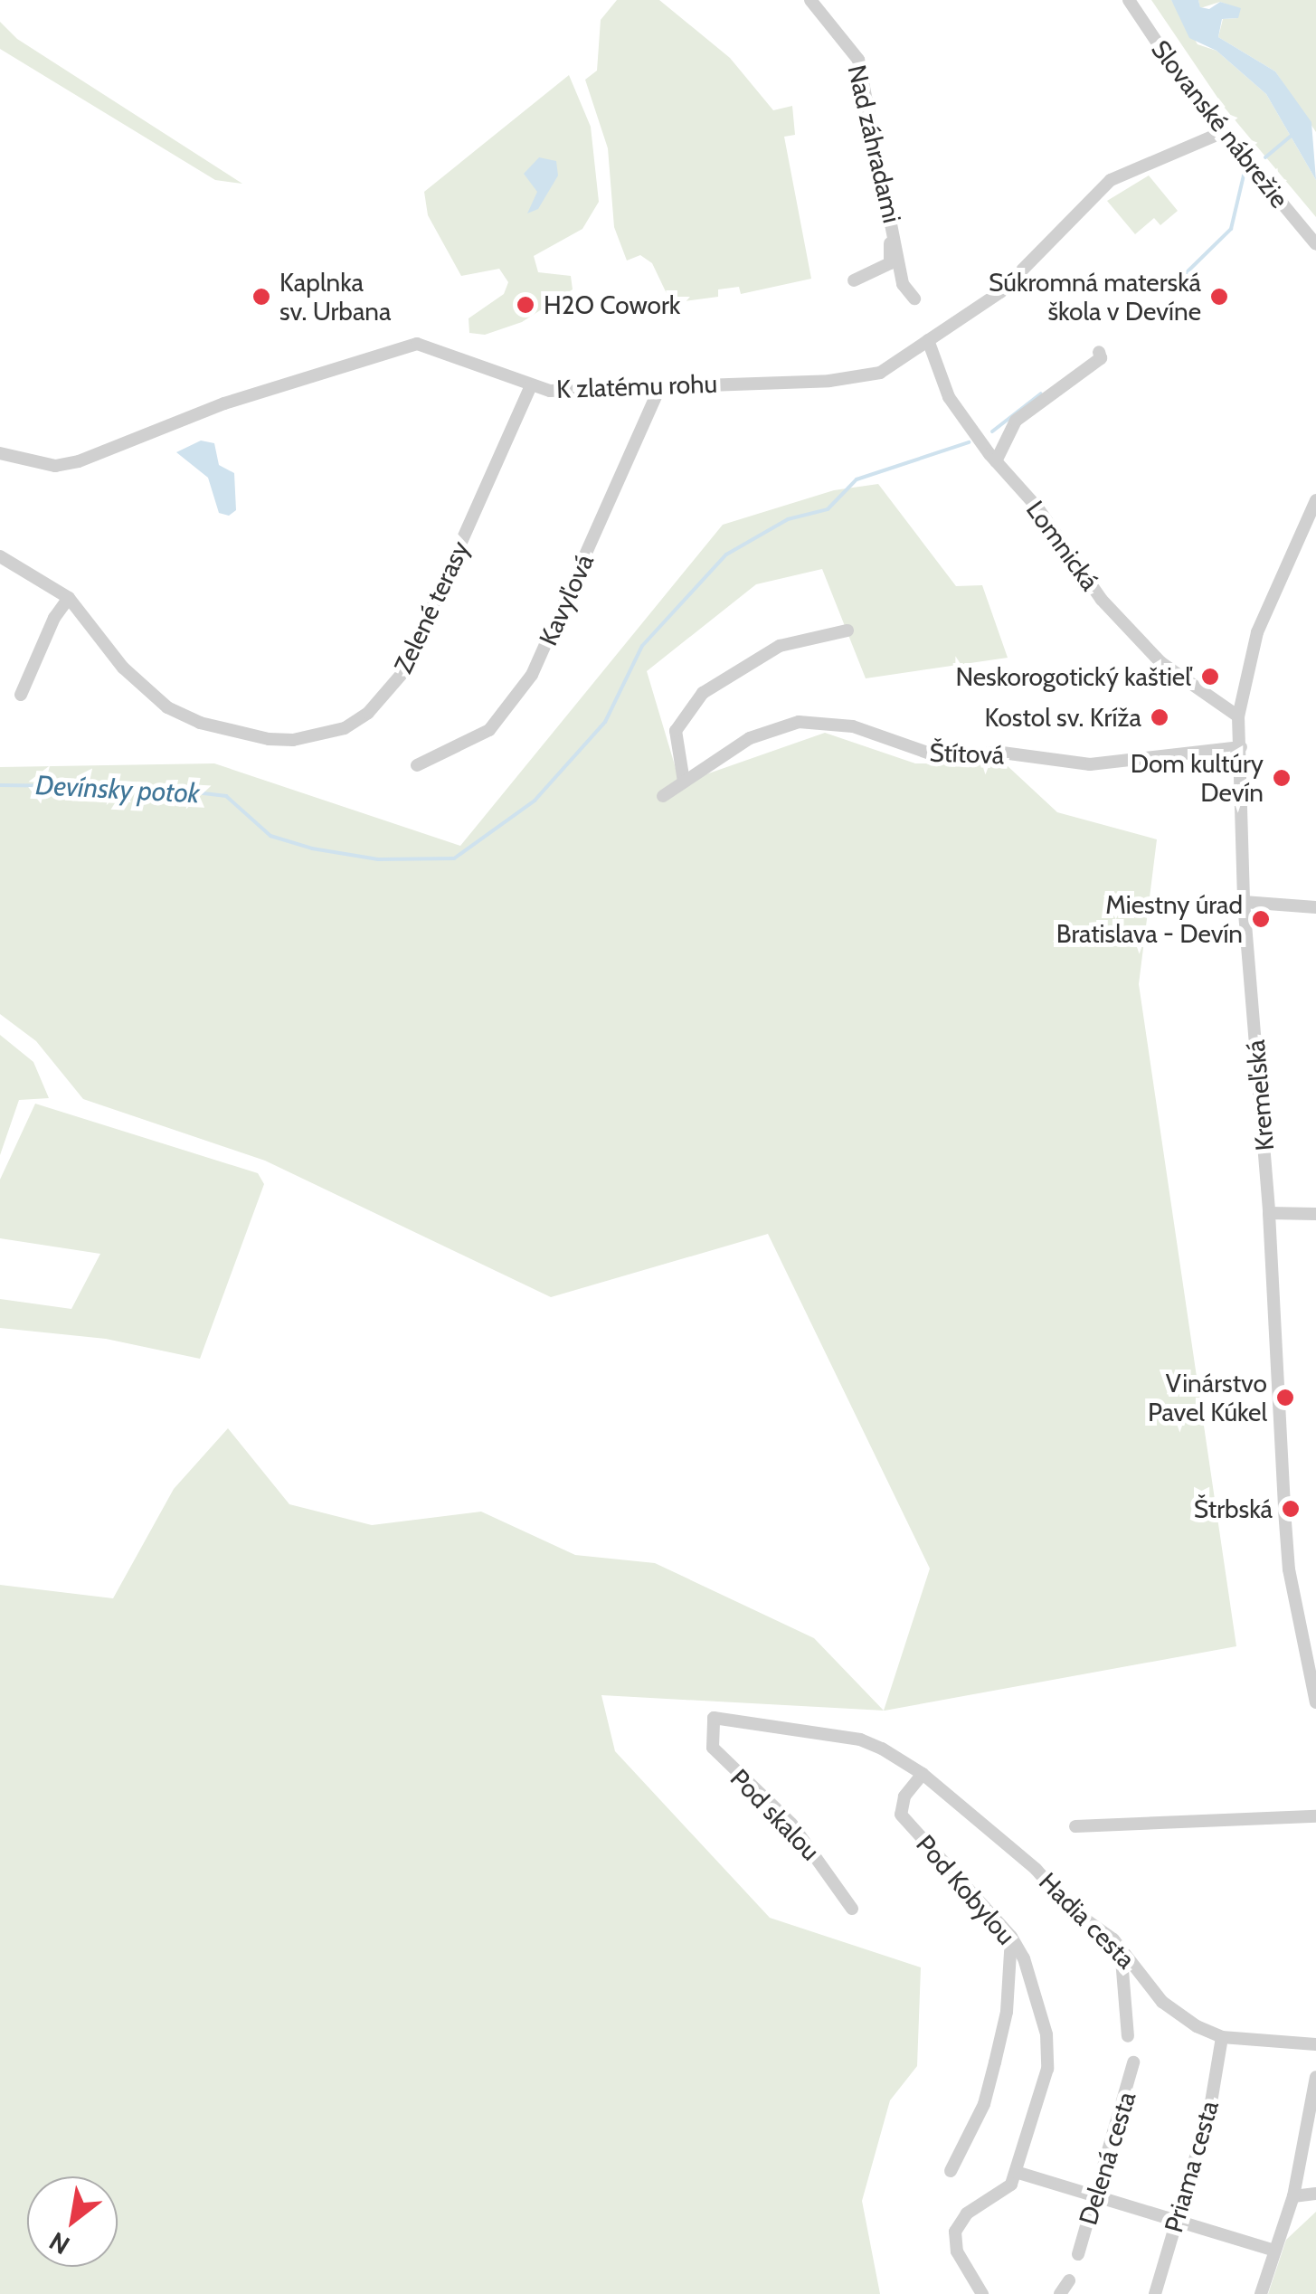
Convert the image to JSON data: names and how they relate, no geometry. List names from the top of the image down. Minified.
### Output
{"streets":{"street":["Slovanské nábrežie","Nad záhradami","K zlatému rohu","Lomnická","Kavyľová","Zelené terasy","Štítová","Kremeľská","Pod skalou","Pod Kobylou","Hadia cesta","Delená cesta","Priama cesta"]},"crossings":[["Slovanské nábrežie","K zlatému rohu"],["K zlatému rohu","Lomnická"],["K zlatému rohu","Kavyľová"],["K zlatému rohu","Zelené terasy"],["Lomnická","Kremeľská"],["Štítová","Kremeľská"],["Pod skalou","Pod Kobylou"],["Pod skalou","Hadia cesta"],["Pod Kobylou","Hadia cesta"],["Hadia cesta","Priama cesta"]],"water":["Devínsky potok"],"places":["Kaplnka sv. Urbana","Súkromná materská škola v Devíne","H2O Cowork","Neskorogotický kaštieľ","Kostol sv. Kríža","Dom kultúry Devín","Miestny úrad Bratislava - Devín","Vinárstvo Pavel Kúkel","Štrbská"],"north":"bottom left"}
